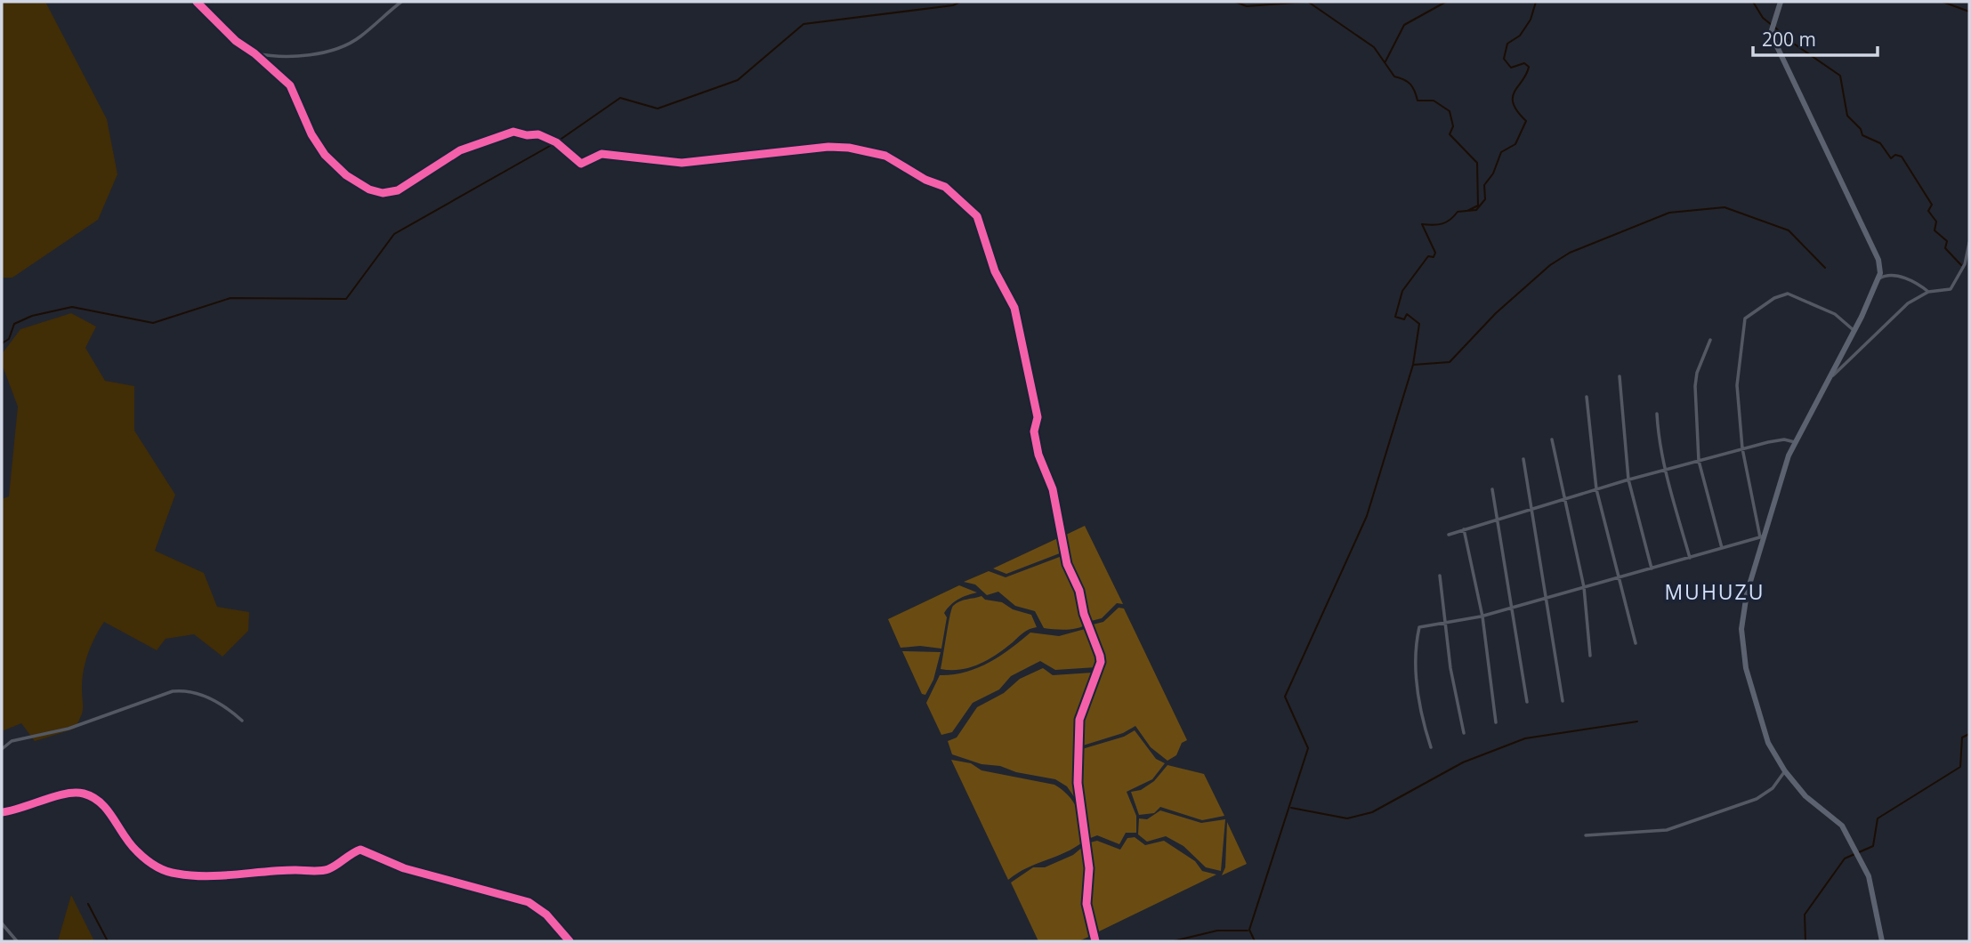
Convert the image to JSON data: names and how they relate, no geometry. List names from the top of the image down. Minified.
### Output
{"districts":["MUHUZU"],"scale_bar":"200 m"}
